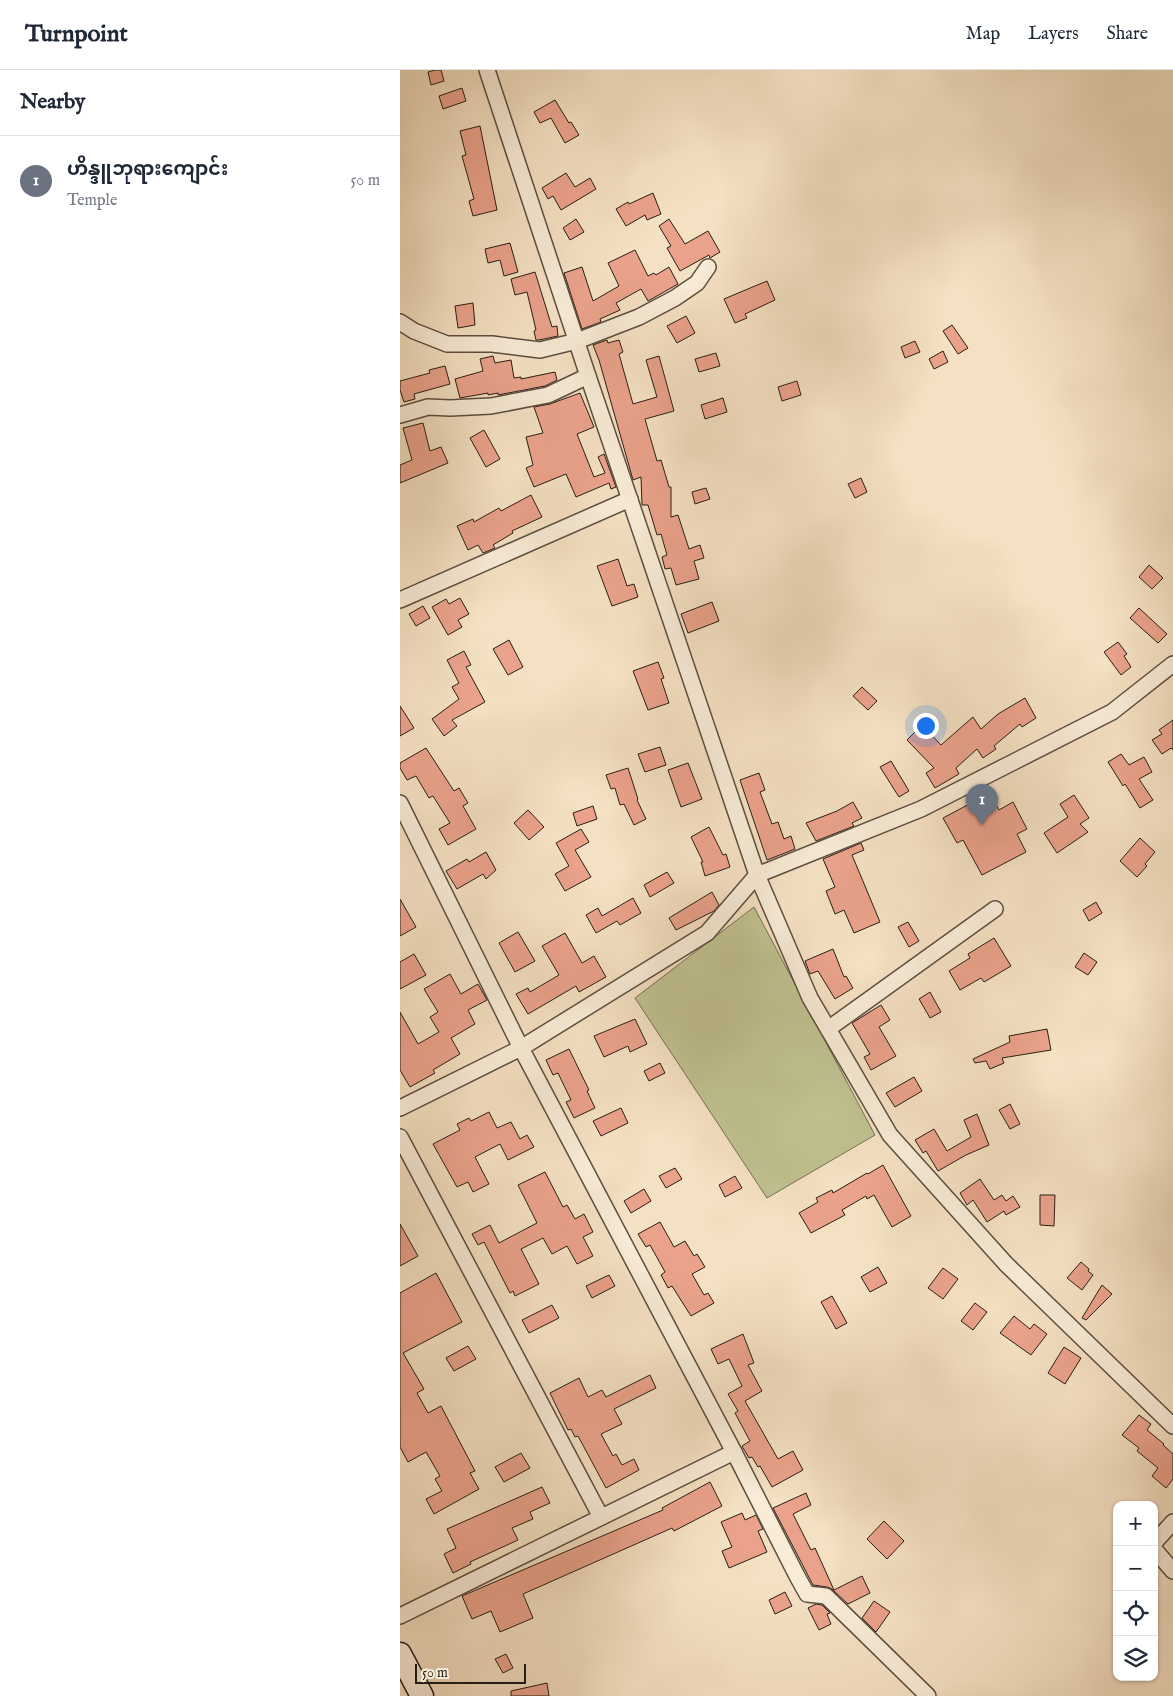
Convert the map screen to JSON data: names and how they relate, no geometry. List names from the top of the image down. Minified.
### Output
{"scale_bar":"50 m","page":{"header":"Turnpoint","nav":["Map","Layers","Share"],"heading":"Nearby","list":[{"mark":"1","name":"ဟိန္ဒူဘုရားကျောင်း","note":"Temple","value":"50 m"}],"pins":"1","map_buttons":["+","−"],"scale":"50 m"}}
